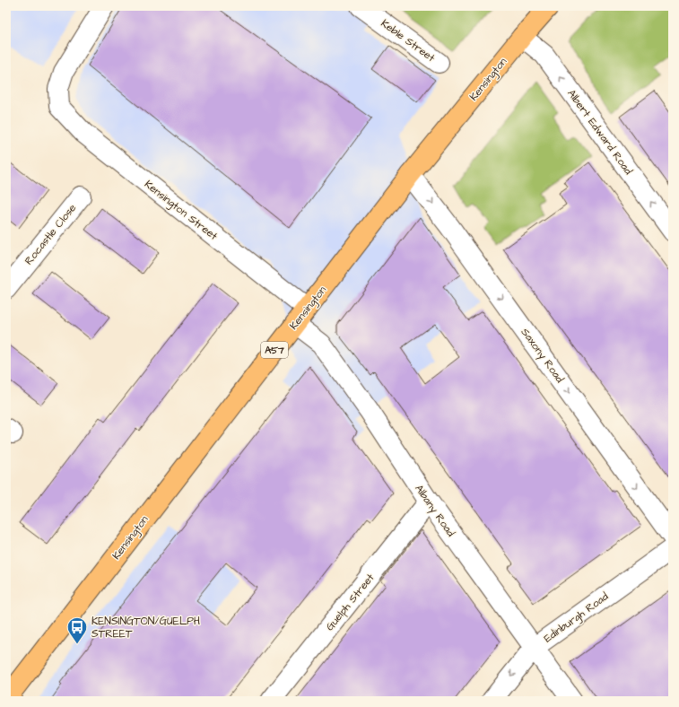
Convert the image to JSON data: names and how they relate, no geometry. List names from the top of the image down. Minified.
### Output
{"streets":{"main road":["Kensington","A57"],"street":["Keble Street","Albert Edward Road","Kensington Street","Rocastle Close","Saxony Road","Albany Road","Guelph Street","Edinburgh Road"]},"crossings":[["Kensington","Albert Edward Road"],["Kensington","Kensington Street"],["Kensington","Saxony Road"],["Kensington","Albany Road"],["Albany Road","Guelph Street"],["Albany Road","Edinburgh Road"]],"one_way":["Albert Edward Road","Saxony Road"],"places":{"bus stop":["KENSINGTON/GUELPH STREET"]}}
